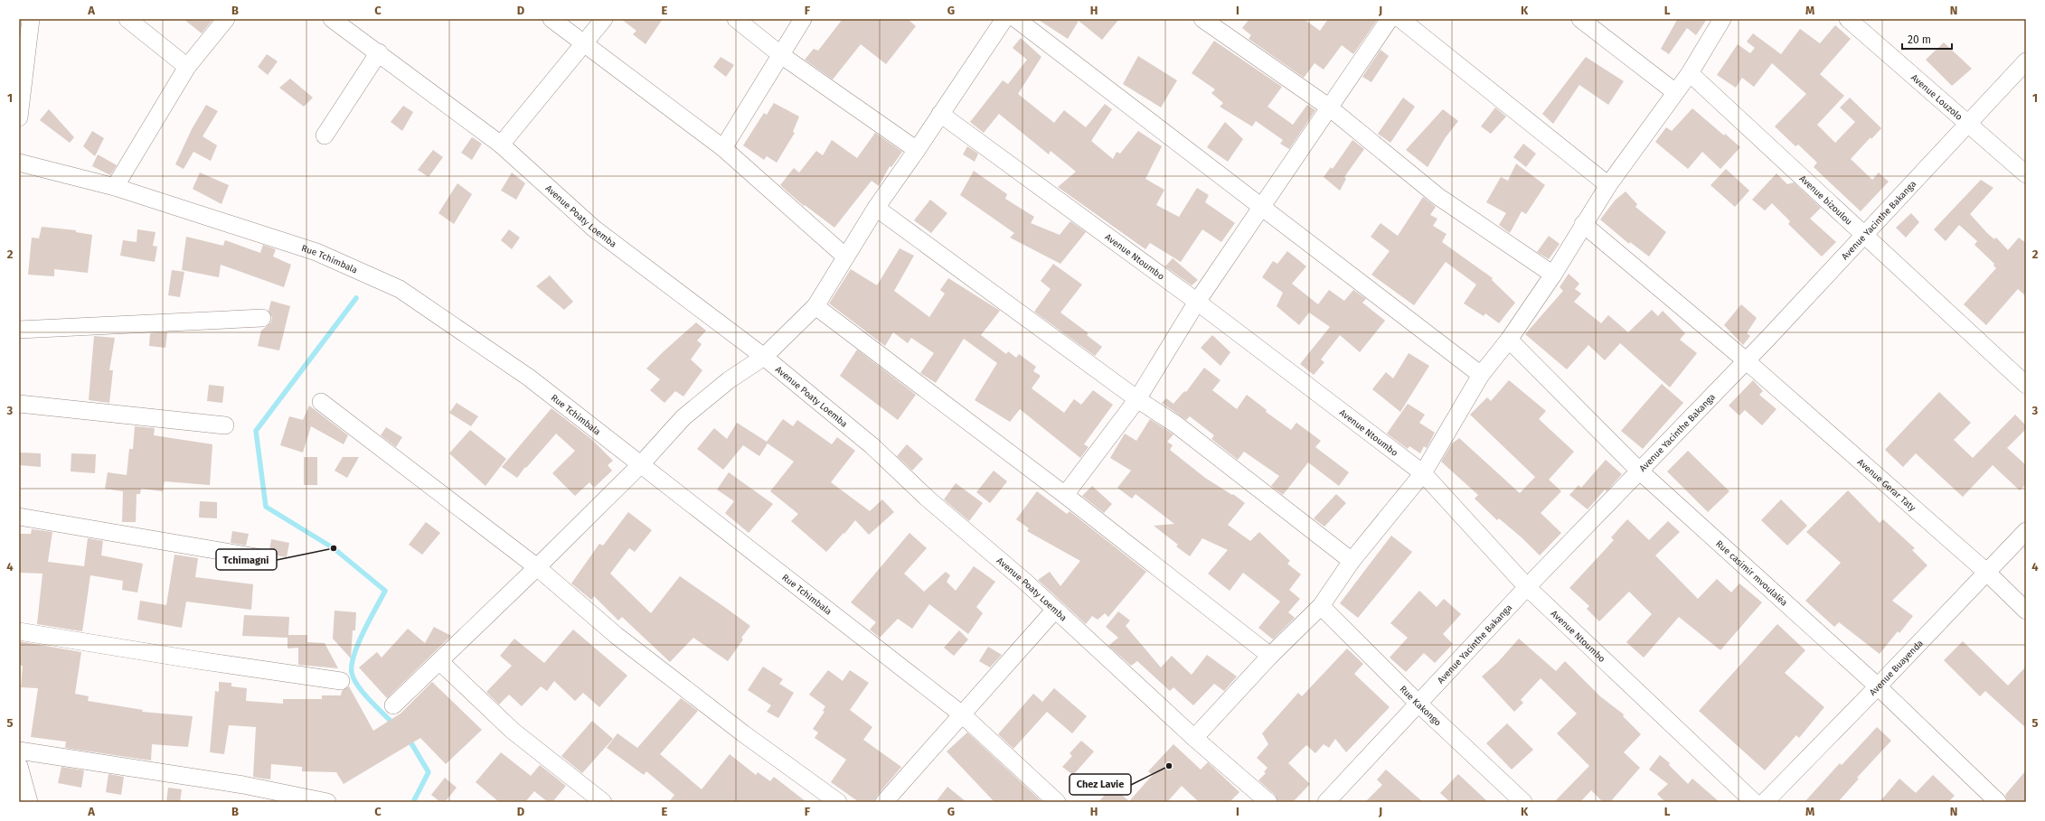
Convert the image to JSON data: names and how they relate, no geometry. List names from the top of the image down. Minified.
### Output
{"streets":{"street":["Avenue Louzolo","Avenue bizoulou","Avenue Poaty Loemba","Avenue Yacinthe Bakanga","Avenue Ntoumbo","Rue Tchimbala","Avenue Gerar Taty","Rue casimir mvoulaléa","Avenue Buayenda","Rue Kakongo"]},"crossings":[["Avenue Louzolo","Avenue Yacinthe Bakanga"],["Avenue bizoulou","Avenue Yacinthe Bakanga"],["Avenue Yacinthe Bakanga","Avenue Ntoumbo"],["Avenue Yacinthe Bakanga","Avenue Gerar Taty"],["Avenue Yacinthe Bakanga","Rue casimir mvoulaléa"],["Avenue Yacinthe Bakanga","Rue Kakongo"],["Avenue Gerar Taty","Avenue Buayenda"],["Rue casimir mvoulaléa","Avenue Buayenda"]],"places":["Tchimagni","Chez Lavie"],"scale_bar":"20 m","grid":{"columns":["A","B","C","D","E","F","G","H","I","J","K","L","M","N"],"rows":["1","2","3","4","5"]}}
